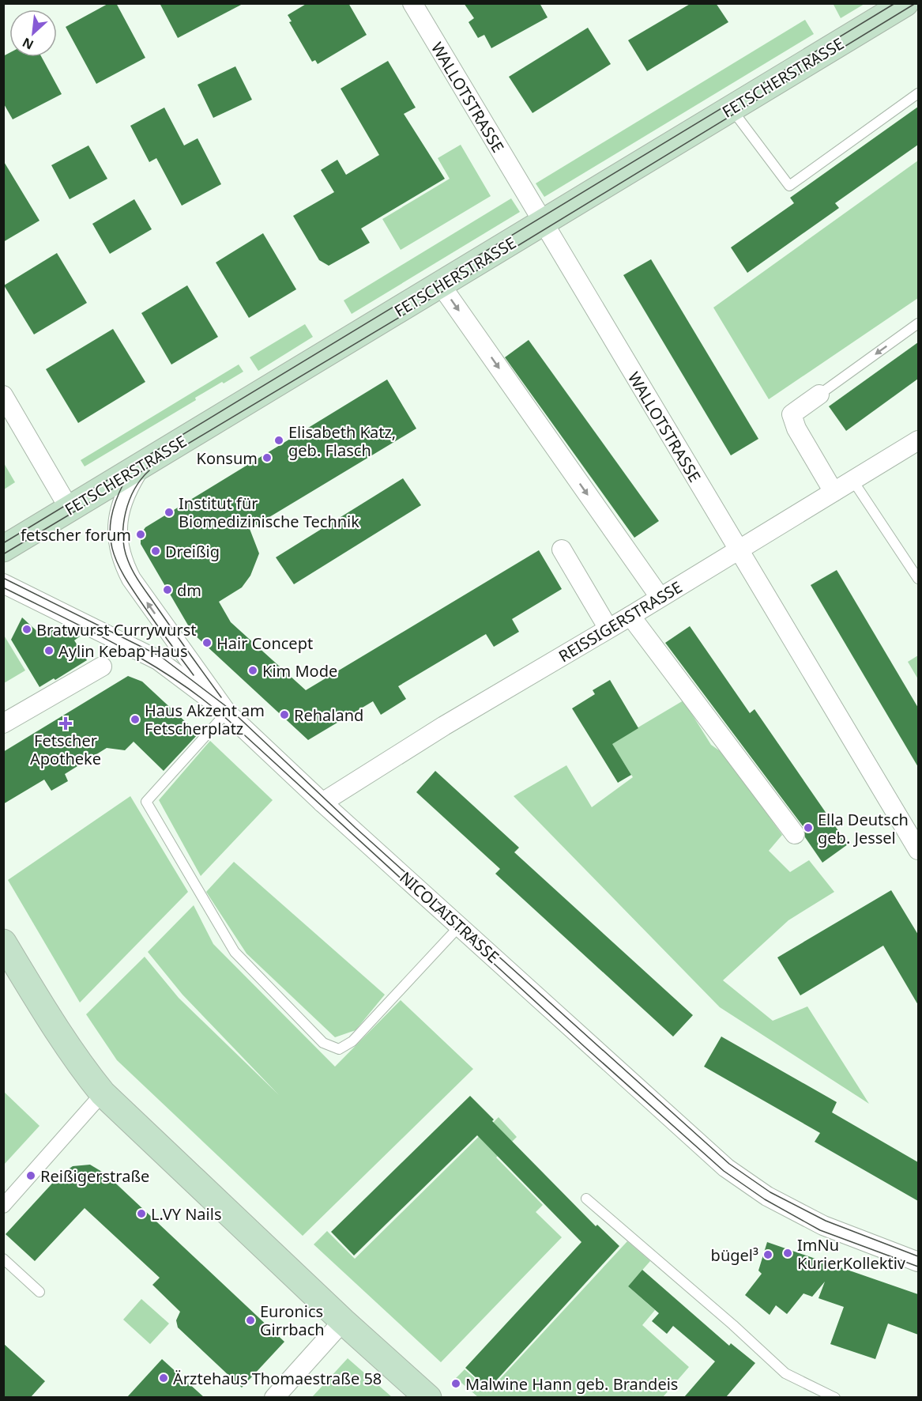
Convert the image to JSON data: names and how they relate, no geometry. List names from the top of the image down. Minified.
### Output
{"streets":{"main road":["FETSCHERSTRASSE"],"street":["WALLOTSTRASSE","REISSIGERSTRASSE","NICOLAISTRASSE"]},"crossings":[["FETSCHERSTRASSE","WALLOTSTRASSE"],["FETSCHERSTRASSE","NICOLAISTRASSE"],["WALLOTSTRASSE","REISSIGERSTRASSE"],["REISSIGERSTRASSE","NICOLAISTRASSE"]],"places":{"other":["Elisabeth Katz, geb. Flasch","Konsum","Institut für Biomedizinische Technik","fetscher forum","Dreißig","dm","Bratwurst Currywurst","Hair Concept","Aylin Kebap Haus","Kim Mode","Rehaland","Haus Akzent am Fetscherplatz","Ella Deutsch geb. Jessel","Reißigerstraße","L.VY Nails","ImNu KurierKollektiv","bügel³","Euronics Girrbach","Ärztehaus Thomaestraße 58","Malwine Hann geb. Brandeis"],"health":["Fetscher Apotheke"]},"north":"bottom left"}
